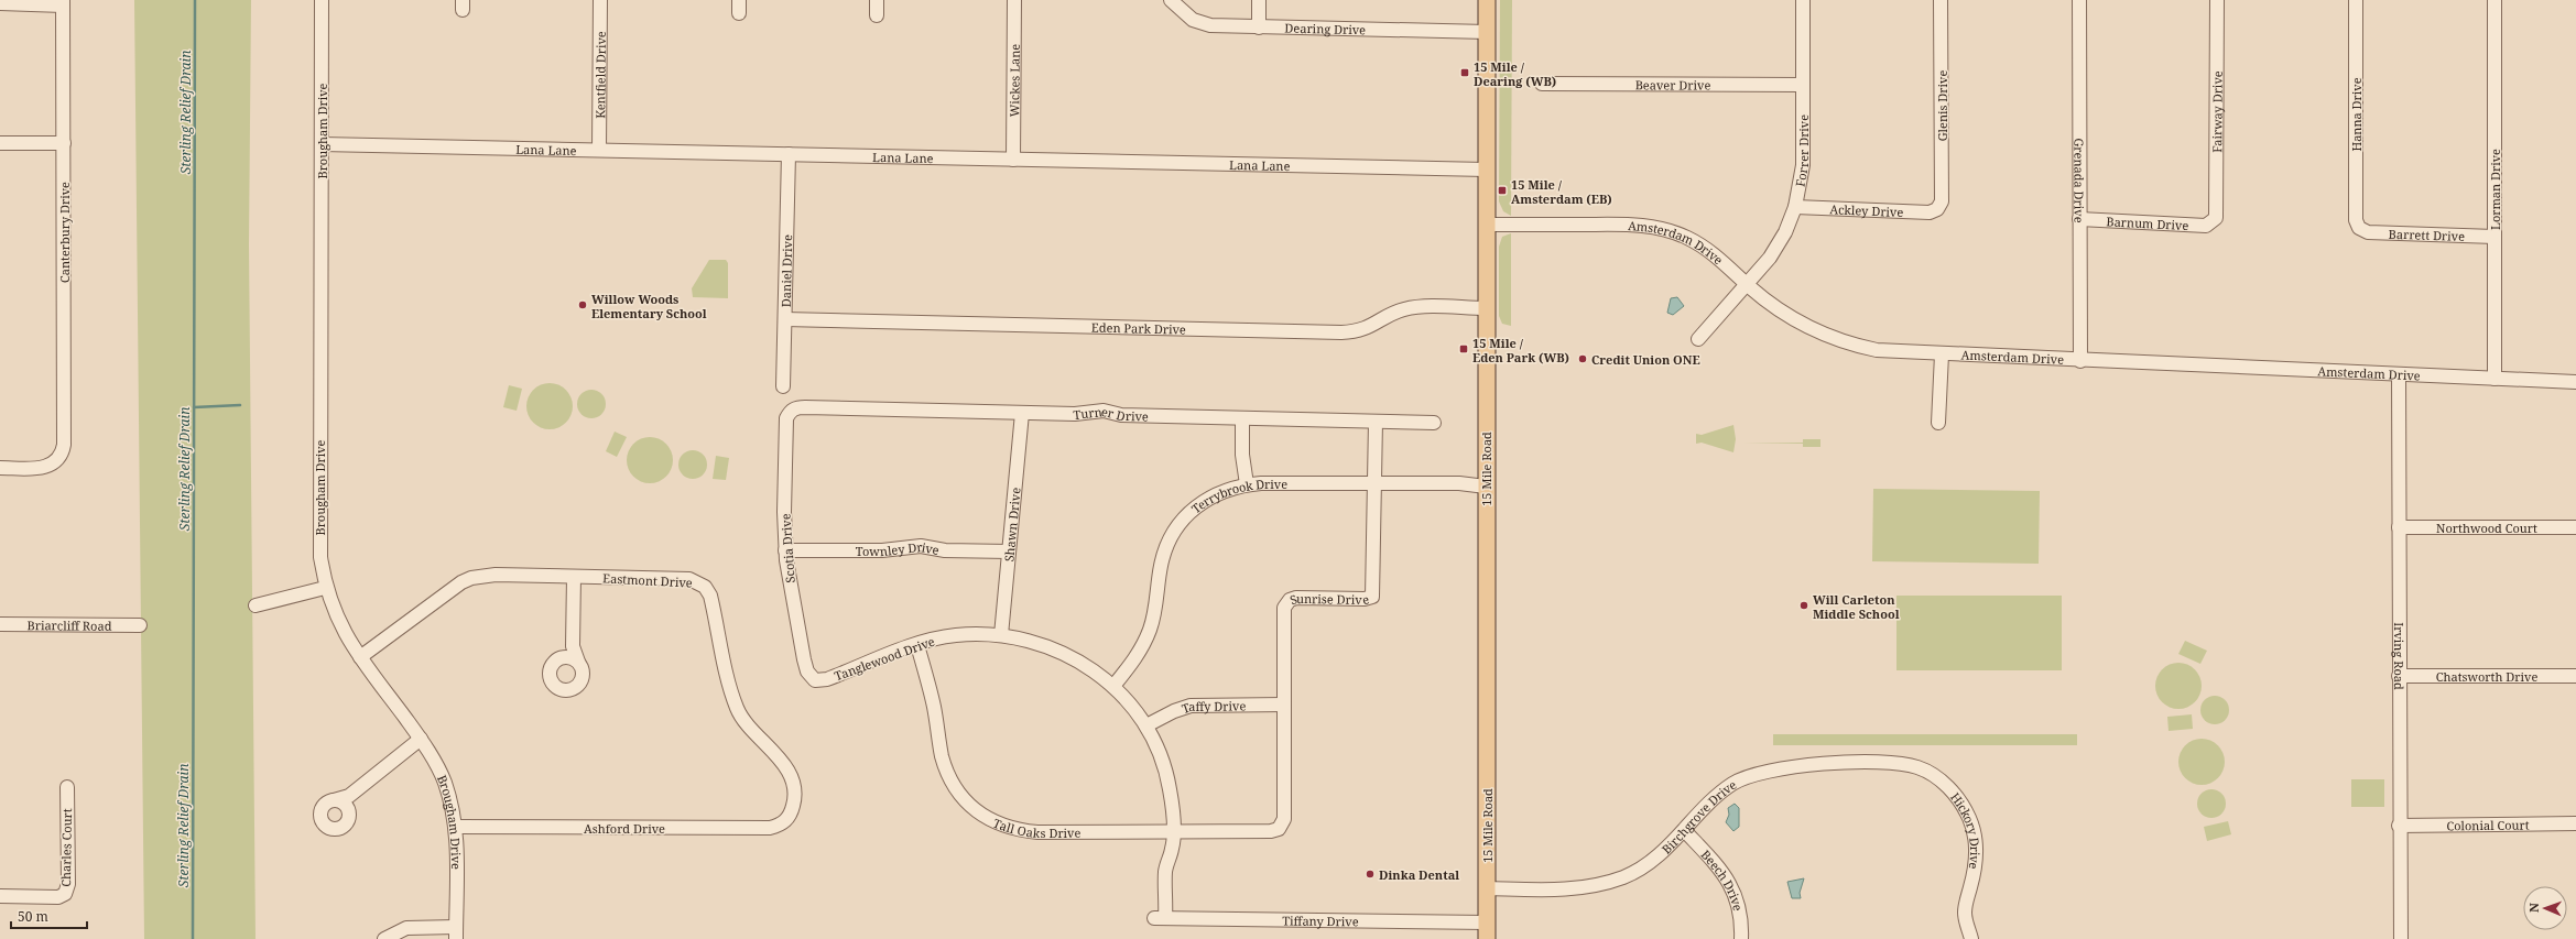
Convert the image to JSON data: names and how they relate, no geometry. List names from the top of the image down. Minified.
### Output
{"streets":{"main road":["15 Mile Road"],"street":["Dearing Drive","Kentfield Drive","Wickes Lane","Beaver Drive","Glenis Drive","Fairway Drive","Hanna Drive","Brougham Drive","Lana Lane","Forrer Drive","Grenada Drive","Lorman Drive","Ackley Drive","Barnum Drive","Canterbury Drive","Barrett Drive","Amsterdam Drive","Daniel Drive","Eden Park Drive","Turner Drive","Terrybrook Drive","Shawn Drive","Northwood Court","Scotia Drive","Townley Drive","Eastmont Drive","Sunrise Drive","Briarcliff Road","Irving Road","Tanglewood Drive","Chatsworth Drive","Taffy Drive","Birchgrove Drive","Colonial Court","Tall Oaks Drive","Ashford Drive","Hickory Drive","Charles Court","Beech Drive","Tiffany Drive"]},"crossings":[["Dearing Drive","15 Mile Road"],["Kentfield Drive","Lana Lane"],["Wickes Lane","Lana Lane"],["Beaver Drive","Forrer Drive"],["Glenis Drive","Ackley Drive"],["Fairway Drive","Barnum Drive"],["Hanna Drive","Barrett Drive"],["Brougham Drive","Lana Lane"],["Brougham Drive","Eastmont Drive"],["Brougham Drive","Ashford Drive"],["Lana Lane","Daniel Drive"],["Lana Lane","15 Mile Road"],["Forrer Drive","Ackley Drive"],["Forrer Drive","Amsterdam Drive"],["Grenada Drive","Barnum Drive"],["Grenada Drive","Amsterdam Drive"],["Lorman Drive","Barrett Drive"],["Lorman Drive","Amsterdam Drive"],["Amsterdam Drive","15 Mile Road"],["Amsterdam Drive","Irving Road"],["Daniel Drive","Eden Park Drive"],["Eden Park Drive","15 Mile Road"],["Turner Drive","Shawn Drive"],["Turner Drive","Scotia Drive"],["Turner Drive","Sunrise Drive"],["15 Mile Road","Terrybrook Drive"],["15 Mile Road","Birchgrove Drive"],["15 Mile Road","Tiffany Drive"],["Terrybrook Drive","Sunrise Drive"],["Terrybrook Drive","Tanglewood Drive"],["Shawn Drive","Townley Drive"],["Shawn Drive","Tanglewood Drive"],["Northwood Court","Irving Road"],["Scotia Drive","Townley Drive"],["Scotia Drive","Tanglewood Drive"],["Eastmont Drive","Ashford Drive"],["Sunrise Drive","Taffy Drive"],["Sunrise Drive","Tall Oaks Drive"],["Irving Road","Chatsworth Drive"],["Irving Road","Colonial Court"],["Tanglewood Drive","Taffy Drive"],["Tanglewood Drive","Tall Oaks Drive"],["Tanglewood Drive","Tiffany Drive"],["Birchgrove Drive","Hickory Drive"],["Birchgrove Drive","Beech Drive"]],"water":["Sterling Relief Drain"],"places":{"transit":["15 Mile / Dearing (WB)","15 Mile / Amsterdam (EB)","15 Mile / Eden Park (WB)"],"other":["Willow Woods Elementary School","Credit Union ONE","Will Carleton Middle School","Dinka Dental"]},"scale_bar":"50 m","north":"left"}
